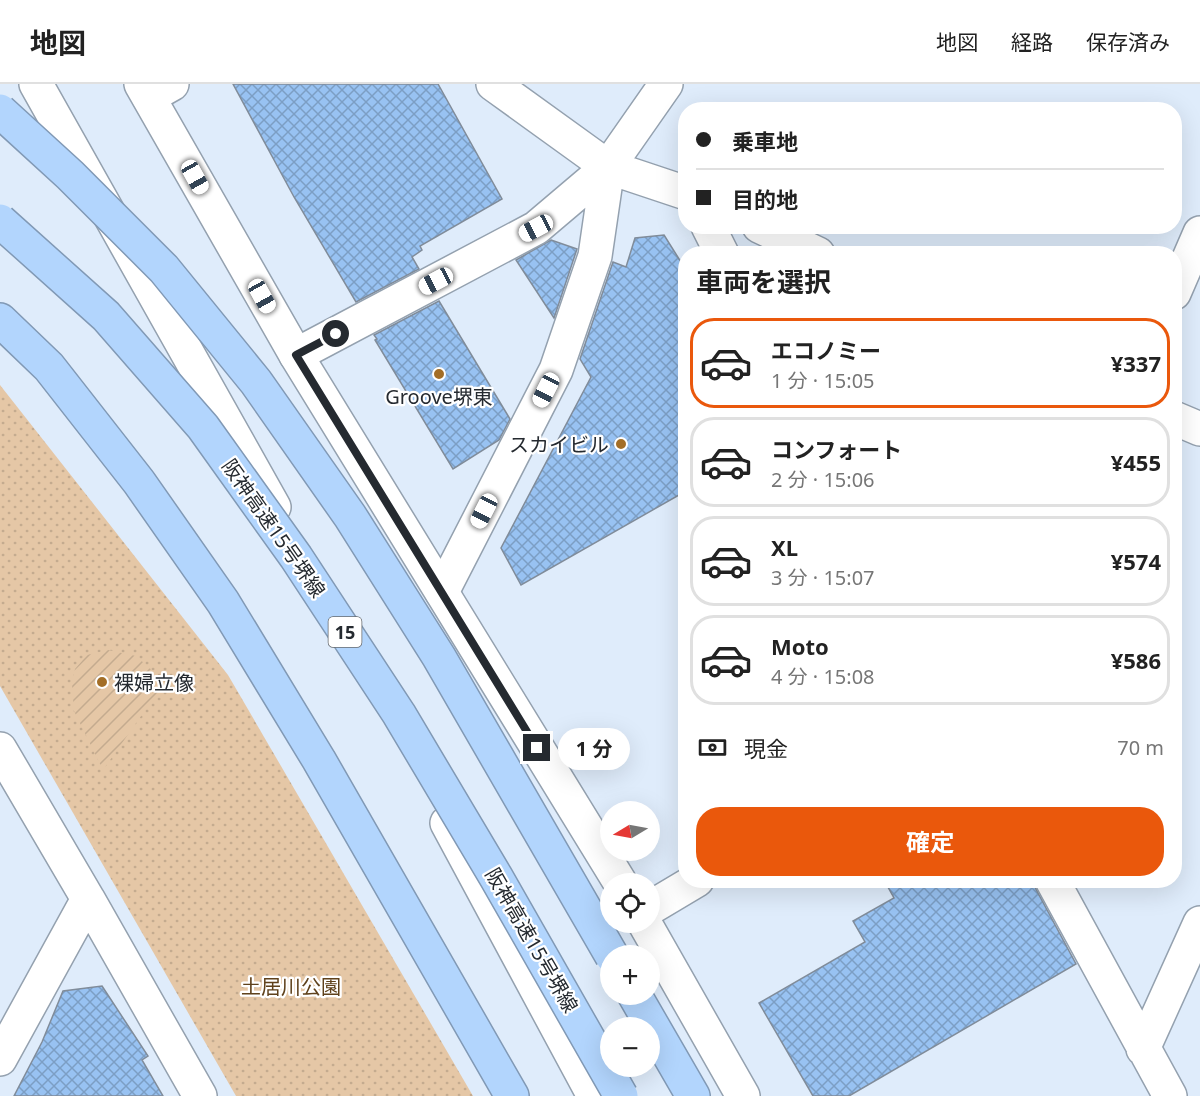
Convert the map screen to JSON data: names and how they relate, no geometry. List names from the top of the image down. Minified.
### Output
{"streets":{"highway":["阪神高速15号堺線","15"]},"parks":["土居川公園"],"places":["Groove堺東","スカイビル","裸婦立像"],"north":"left","page":{"header":"地図","nav":["地図","経路","保存済み"],"banner":["乗車地","目的地"],"heading":"車両を選択","list":[{"name":"エコノミー","note":"1 分 · 15:05","value":"¥337"},{"name":"コンフォート","note":"2 分 · 15:06","value":"¥455"},{"name":"XL","note":"3 分 · 15:07","value":"¥574"},{"name":"Moto","note":"4 分 · 15:08","value":"¥586"}],"pay":["現金","70 m"],"bubble":"1 分","buttons":"確定","map_buttons":["+","−"]}}
